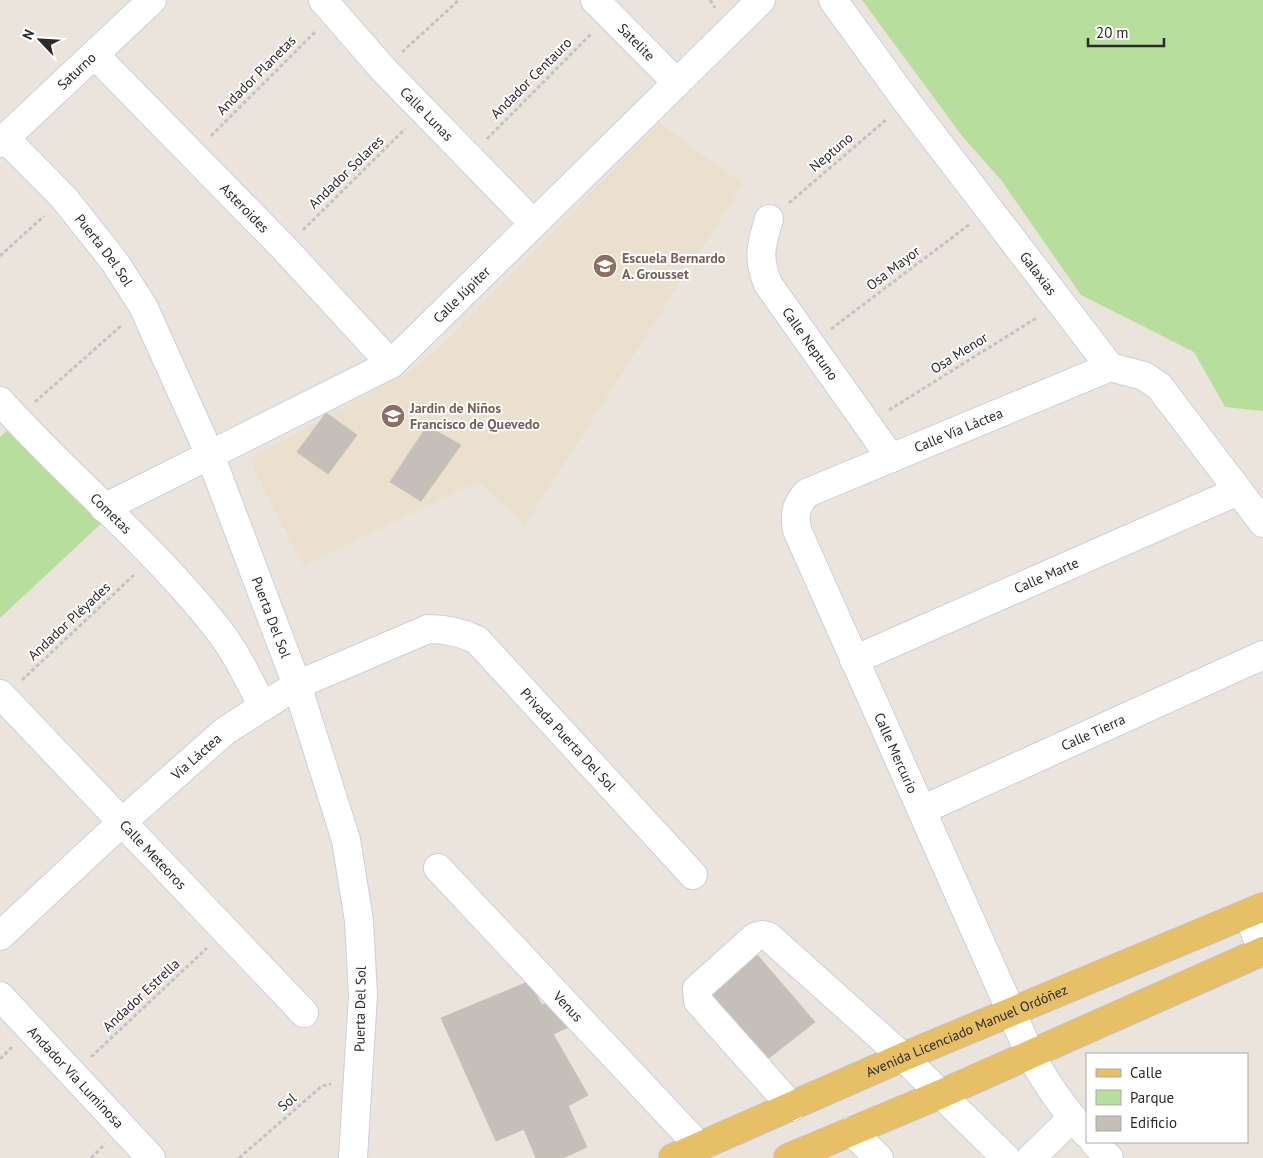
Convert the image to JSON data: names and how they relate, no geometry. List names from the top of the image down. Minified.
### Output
{"streets":{"main road":["Avenida Licenciado Manuel Ordóñez"],"street":["Satelite","Saturno","Calle Lunas","Asteroides","Puerta Del Sol","Galaxias","Calle Júpiter","Calle Neptuno","Calle Vía Láctea","Cometas","Calle Marte","Calle Tierra","Privada Puerta Del Sol","Calle Mercurio","Vía Láctea","Calle Meteoros","Venus","Andador Vía Luminosa"],"path":["Andador Planetas","Andador Centauro","Neptuno","Andador Solares","Osa Mayor","Osa Menor","Andador Pléyades","Andador Estrella","Sol"]},"crossings":[["Satelite","Andador Centauro"],["Satelite","Calle Júpiter"],["Saturno","Asteroides"],["Saturno","Puerta Del Sol"],["Andador Planetas","Calle Lunas"],["Andador Planetas","Asteroides"],["Andador Centauro","Calle Lunas"],["Calle Lunas","Andador Solares"],["Calle Lunas","Calle Júpiter"],["Neptuno","Galaxias"],["Neptuno","Calle Neptuno"],["Andador Solares","Asteroides"],["Asteroides","Calle Júpiter"],["Puerta Del Sol","Calle Júpiter"],["Puerta Del Sol","Vía Láctea"],["Puerta Del Sol","Sol"],["Osa Mayor","Galaxias"],["Osa Mayor","Calle Neptuno"],["Galaxias","Osa Menor"],["Galaxias","Calle Vía Láctea"],["Calle Júpiter","Cometas"],["Calle Neptuno","Osa Menor"],["Calle Neptuno","Calle Vía Láctea"],["Calle Vía Láctea","Calle Mercurio"],["Cometas","Andador Pléyades"],["Cometas","Vía Láctea"],["Calle Marte","Calle Mercurio"],["Andador Pléyades","Calle Meteoros"],["Calle Tierra","Calle Mercurio"],["Privada Puerta Del Sol","Vía Láctea"],["Calle Mercurio","Avenida Licenciado Manuel Ordóñez"],["Vía Láctea","Calle Meteoros"],["Calle Meteoros","Andador Estrella"],["Andador Estrella","Andador Vía Luminosa"],["Venus","Avenida Licenciado Manuel Ordóñez"]],"places":{"school or university":["Escuela Bernardo A. Grousset","Jardin de Niños Francisco de Quevedo"]},"legend":["Calle","Parque","Edificio"],"scale_bar":"20 m","north":"top left"}
